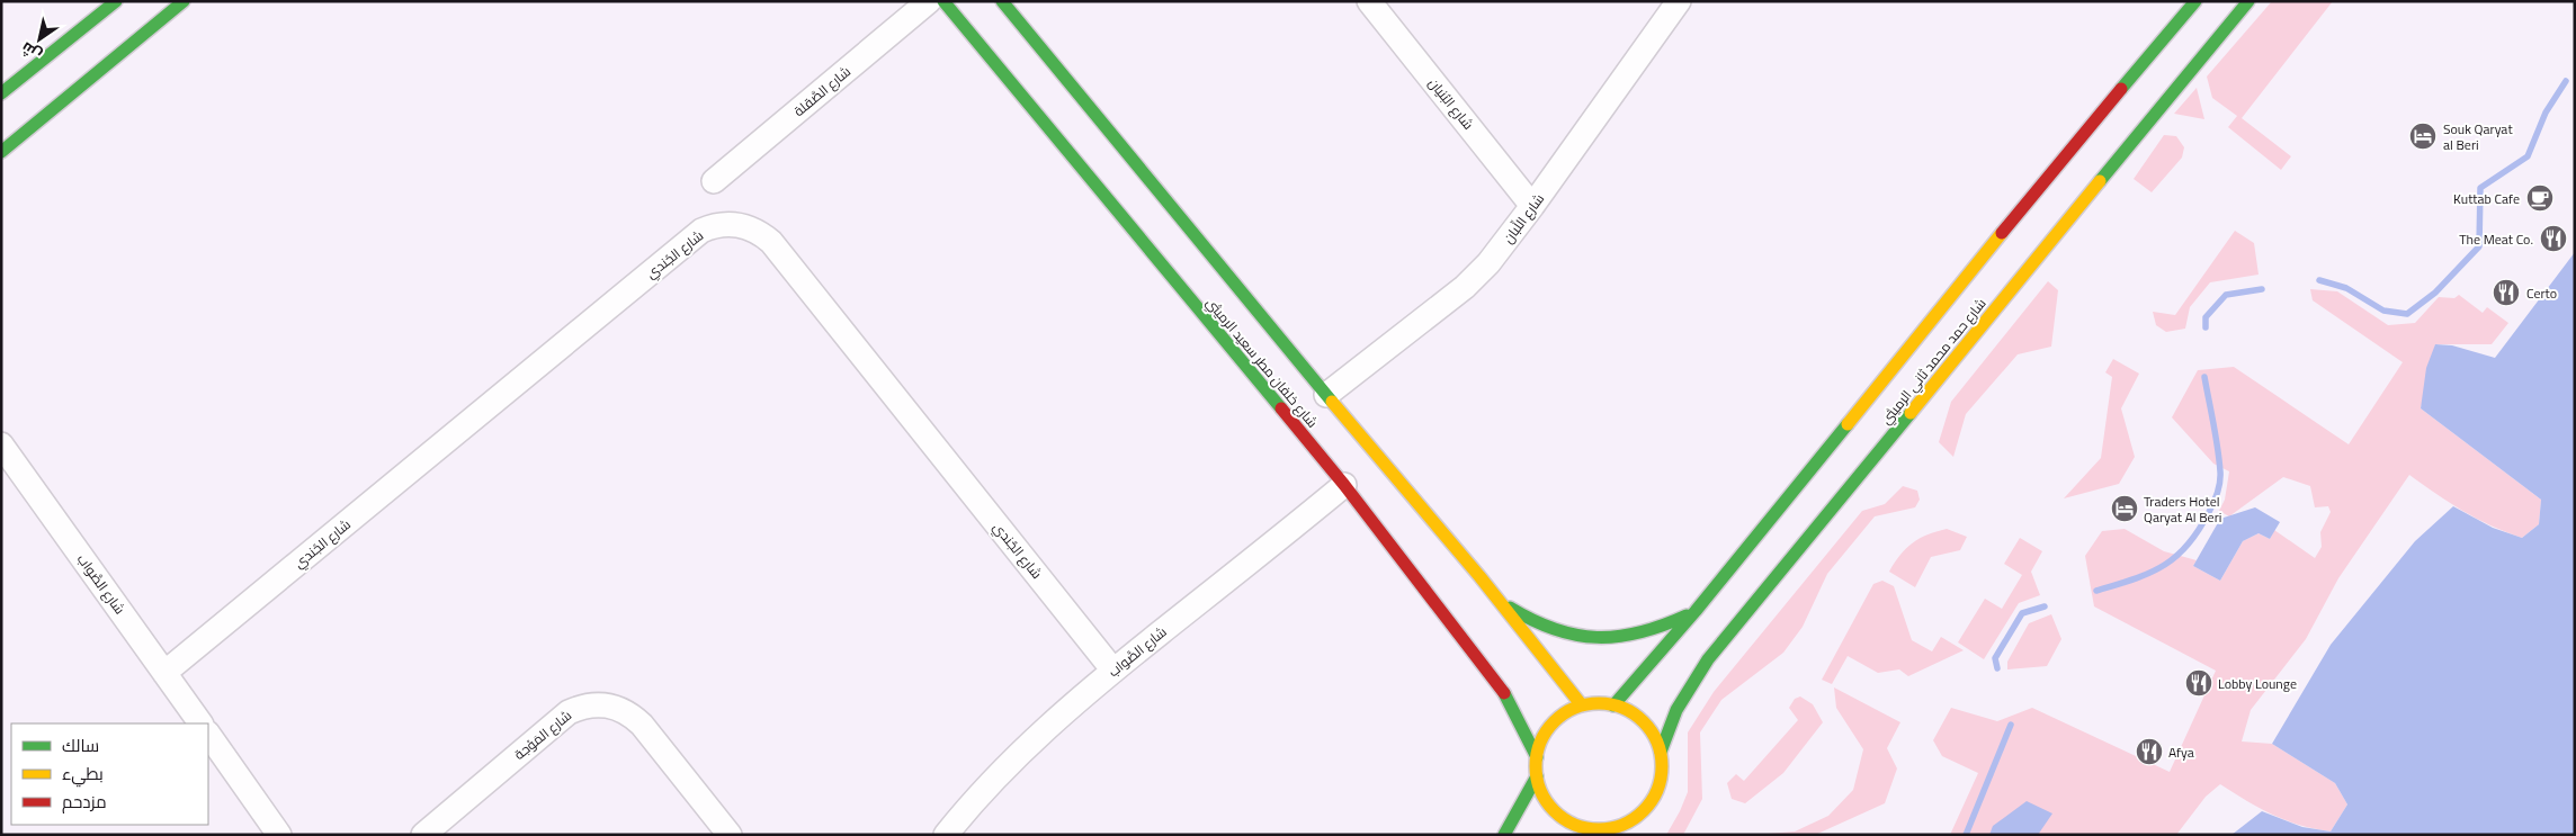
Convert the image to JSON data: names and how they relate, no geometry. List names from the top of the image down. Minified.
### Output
{"streets":{"main road":["شارع حمد محمد ثاني الرميثي","شارع خلفان مطر سعيد الرميثي"],"street":["شارع الصَّقلة","شارع البُنيان","شارع اللِّبان","شارع الجُندي","شارع الصَّواب","شارع المَوْجة"]},"crossings":[["شارع البُنيان","شارع اللِّبان"],["شارع اللِّبان","شارع خلفان مطر سعيد الرميثي"],["شارع الجُندي","شارع الصَّواب"],["شارع حمد محمد ثاني الرميثي","شارع خلفان مطر سعيد الرميثي"],["شارع خلفان مطر سعيد الرميثي","شارع الصَّواب"]],"places":{"hotel":["Souk Qaryat al Beri","Traders Hotel Qaryat Al Beri"],"cafe":["Kuttab Cafe"],"restaurant":["The Meat Co.","Certo","Lobby Lounge","Afya"]},"legend":["سالك","بطيء","مزدحم"],"north":"bottom left"}
